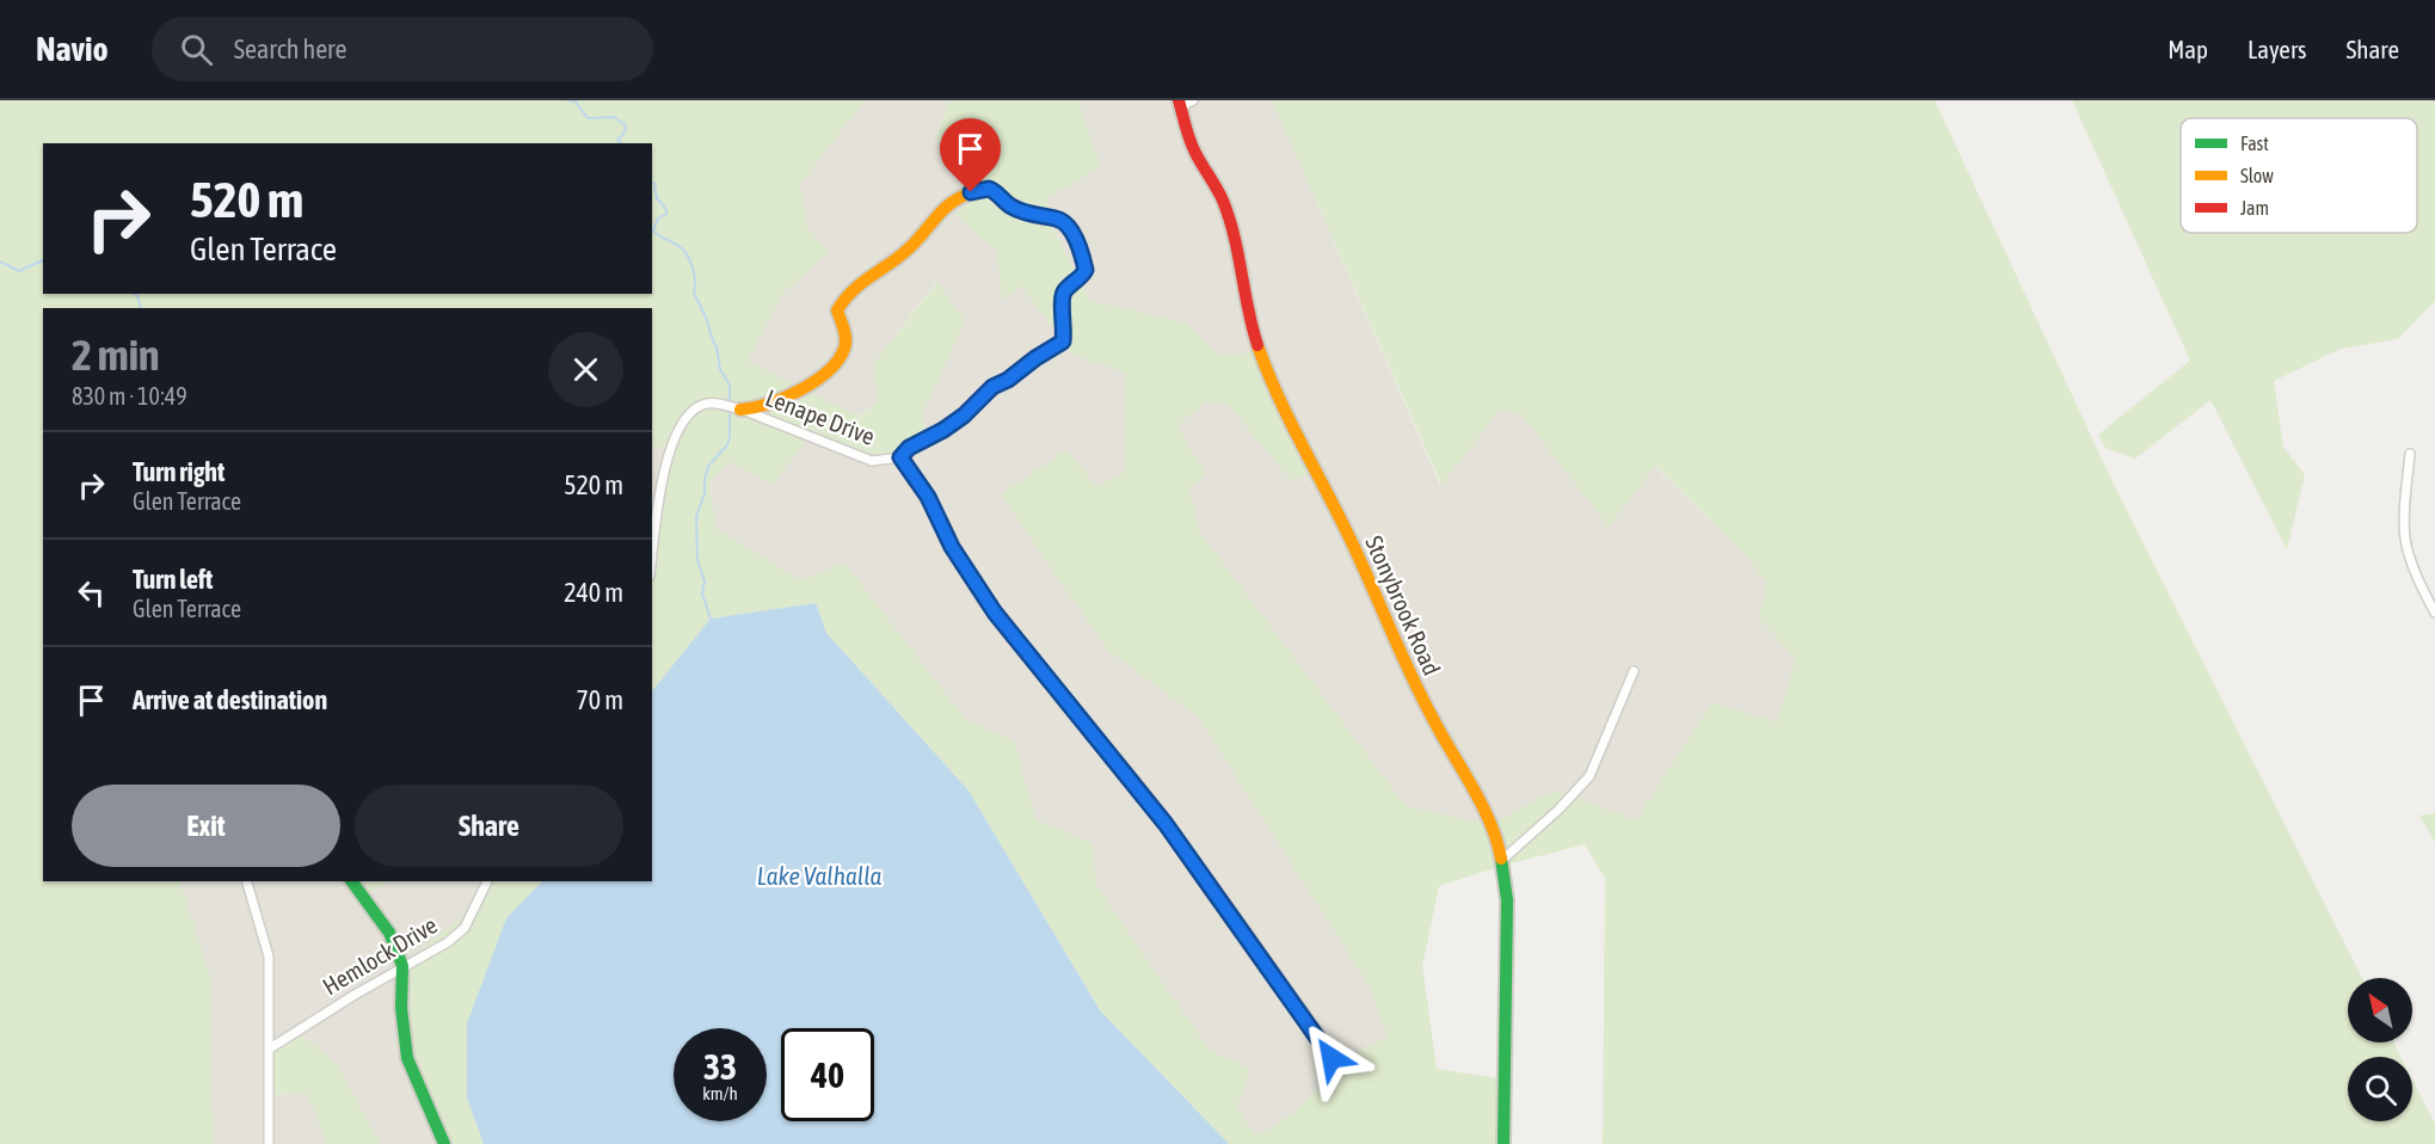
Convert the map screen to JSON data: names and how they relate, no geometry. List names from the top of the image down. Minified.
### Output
{"streets":{"street":["Lenape Drive","Stonybrook Road","Hemlock Drive"]},"water":["Lake Valhalla"],"legend":["Fast","Slow","Jam"],"north":"top left","page":{"header":"Navio","search":"Search here","nav":["Map","Layers","Share"],"turn":["520 m","Glen Terrace"],"heading":["2 min","830 m · 10:49"],"list":[{"name":"Turn right","note":"Glen Terrace","value":"520 m"},{"name":"Turn left","note":"Glen Terrace","value":"240 m"},{"name":"Arrive at destination","value":"70 m"}],"buttons":["Exit","Share"],"speed":"33 km/h","limit":"40"}}
